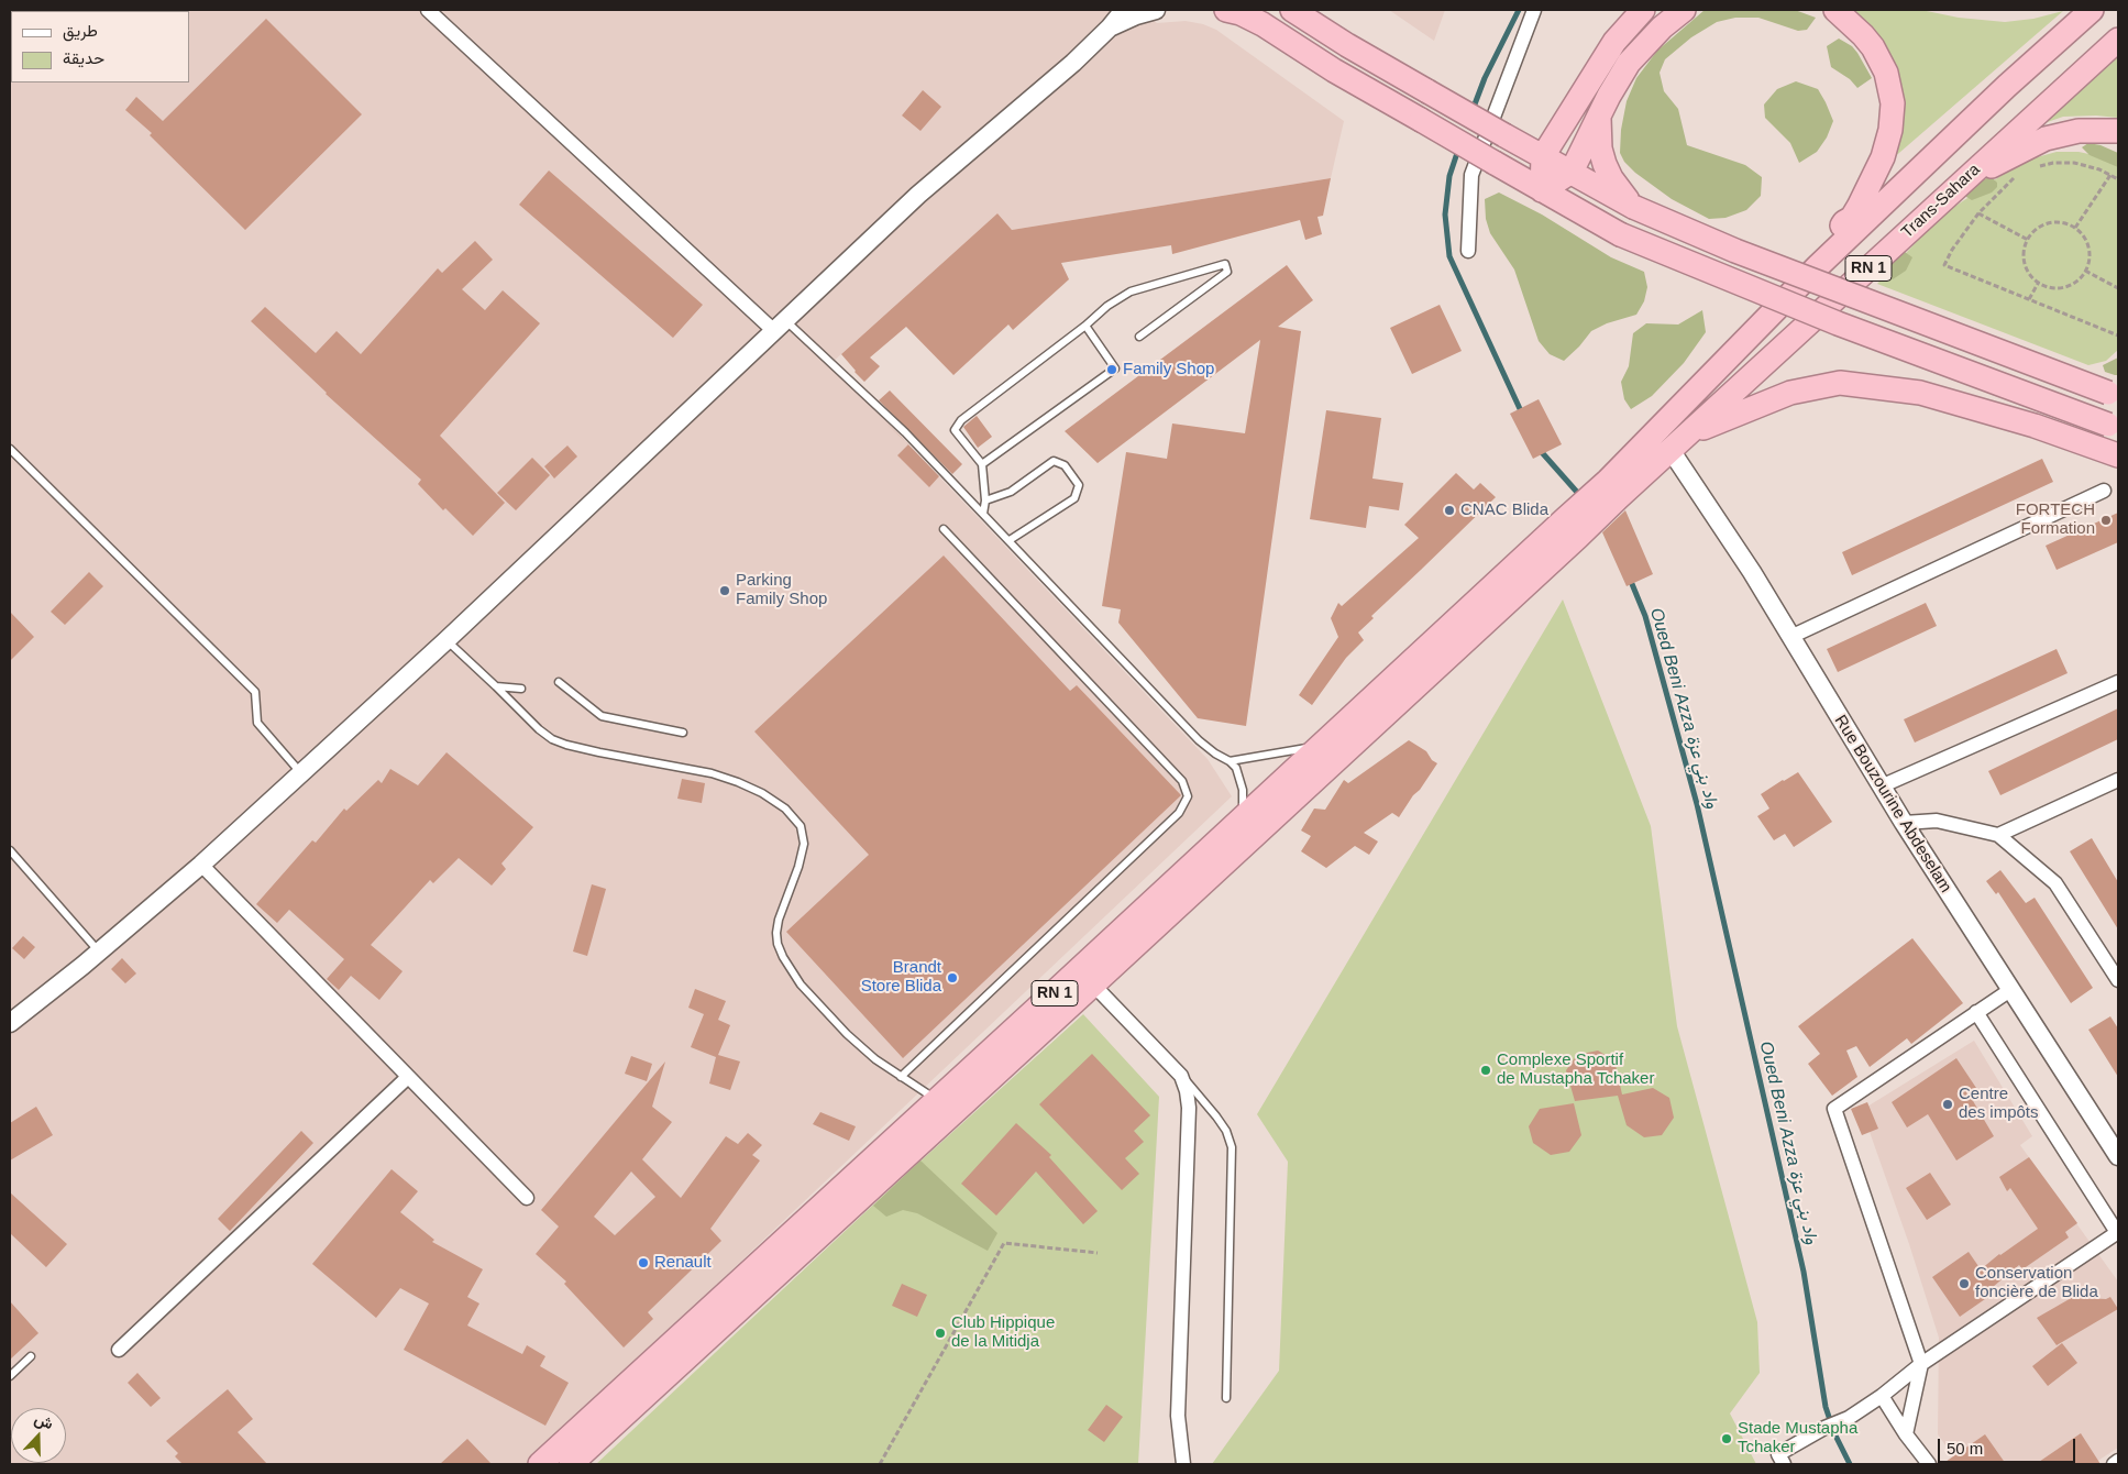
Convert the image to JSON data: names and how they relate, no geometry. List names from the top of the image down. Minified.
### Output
{"streets":{"highway":["Trans-Sahara","RN 1"],"street":["Rue Bouzourine Abdeselam"]},"crossings":[["Trans-Sahara","RN 1"],["Trans-Sahara","Rue Bouzourine Abdeselam"]],"water":["Oued Beni Azza واد بني عزة"],"places":["Family Shop","CNAC Blida","FORTECH Formation","Parking Family Shop","Brandt Store Blida","Complexe Sportif de Mustapha Tchaker","Centre des impôts","Renault","Conservation foncière de Blida","Club Hippique de la Mitidja","Stade Mustapha Tchaker"],"legend":["طريق","حديقة"],"scale_bar":"50 m","north":"top"}
